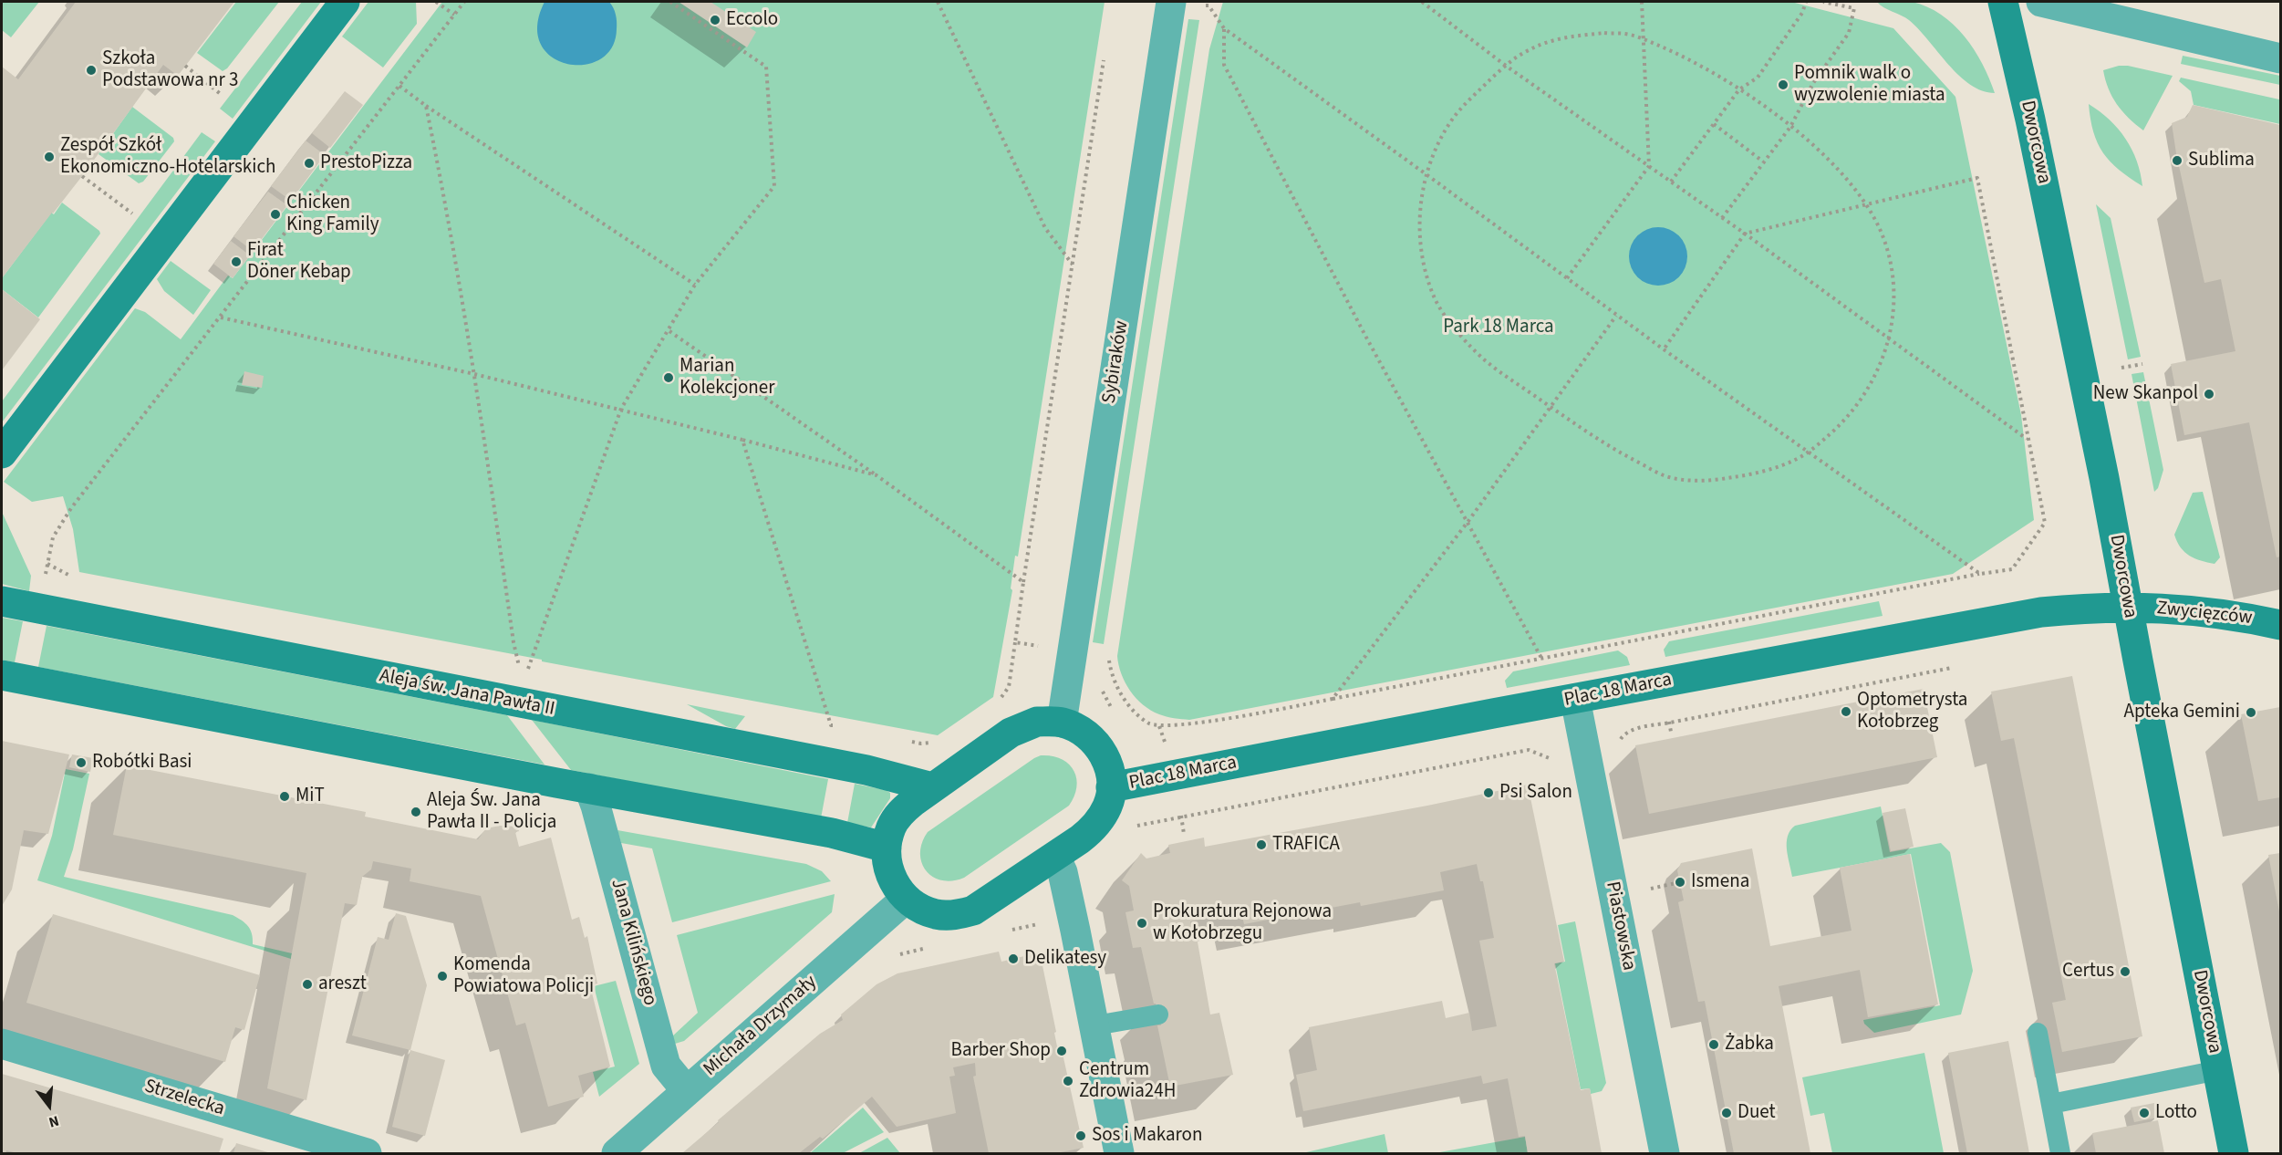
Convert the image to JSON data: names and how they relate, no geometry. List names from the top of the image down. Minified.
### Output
{"streets":{"street":["Dworcowa","Sybiraków","Zwycięzców","Plac 18 Marca","Aleja św. Jana Pawła II","Piastowska","Jana Kilińskiego","Michała Drzymały","Strzelecka"]},"crossings":[["Dworcowa","Zwycięzców"],["Dworcowa","Plac 18 Marca"],["Zwycięzców","Plac 18 Marca"],["Plac 18 Marca","Piastowska"],["Jana Kilińskiego","Michała Drzymały"]],"parks":["Park 18 Marca"],"places":["Eccolo","Szkoła Podstawowa nr 3","Pomnik walk o wyzwolenie miasta","Zespół Szkół Ekonomiczno-Hotelarskich","Sublima","PrestoPizza","Chicken King Family","Firat Döner Kebap","Marian Kolekcjoner","New Skanpol","Optometrysta Kołobrzeg","Apteka Gemini","Robótki Basi","Psi Salon","MiT","Aleja Św. Jana Pawła II - Policja","TRAFICA","Ismena","Prokuratura Rejonowa w Kołobrzegu","Delikatesy","Certus","Komenda Powiatowa Policji","areszt","Żabka","Barber Shop","Centrum Zdrowia24H","Duet","Lotto","Sos i Makaron"],"north":"bottom"}
